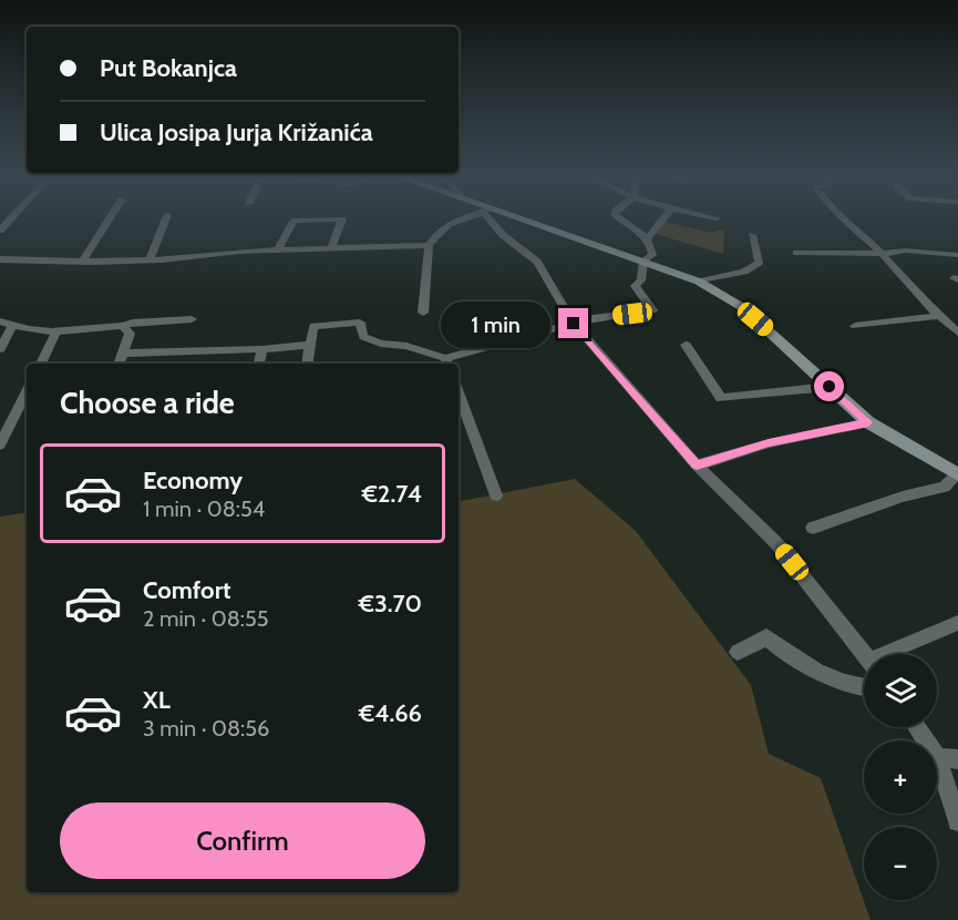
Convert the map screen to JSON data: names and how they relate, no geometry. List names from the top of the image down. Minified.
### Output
{"page":{"banner":["Put Bokanjca","Ulica Josipa Jurja Križanića"],"bubble":"1 min","heading":"Choose a ride","list":[{"name":"Economy","note":"1 min · 08:54","value":"€2.74"},{"name":"Comfort","note":"2 min · 08:55","value":"€3.70"},{"name":"XL","note":"3 min · 08:56","value":"€4.66"}],"map_buttons":["+","−"],"buttons":"Confirm"}}
